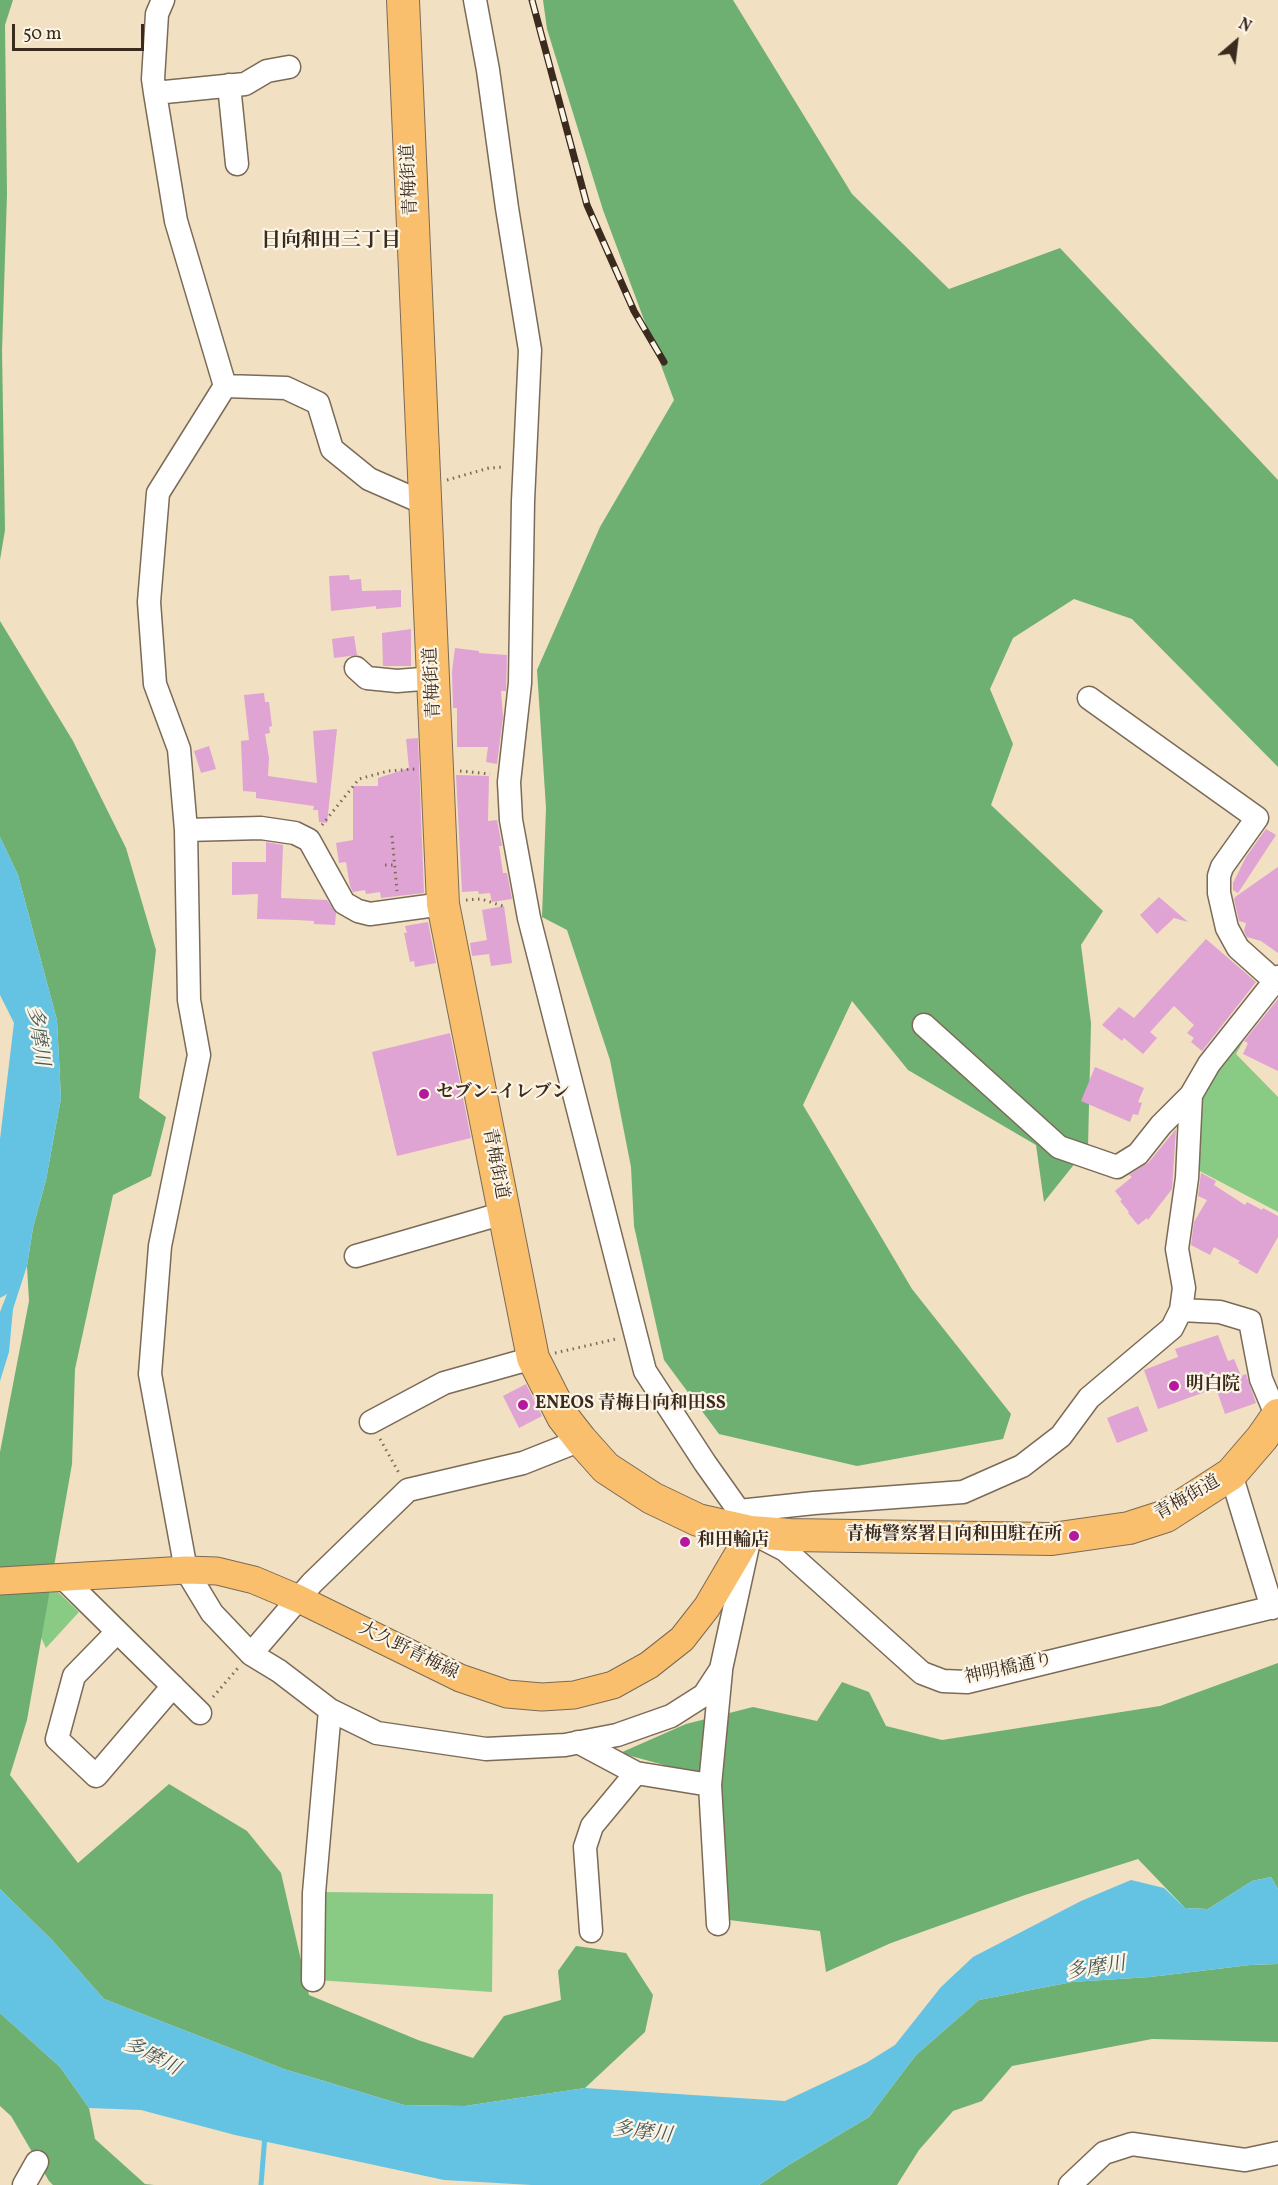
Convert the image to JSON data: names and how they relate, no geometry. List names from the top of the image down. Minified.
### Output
{"streets":{"highway":["青梅街道"],"main road":["大久野青梅線"],"street":["神明橋通り"]},"crossings":[["青梅街道","大久野青梅線"],["青梅街道","神明橋通り"],["大久野青梅線","神明橋通り"]],"districts":["日向和田三丁目"],"water":["多摩川"],"places":["セブン-イレブン","明白院","ENEOS 青梅日向和田SS","青梅警察署日向和田駐在所","和田輪店"],"scale_bar":"50 m","north":"top right"}
